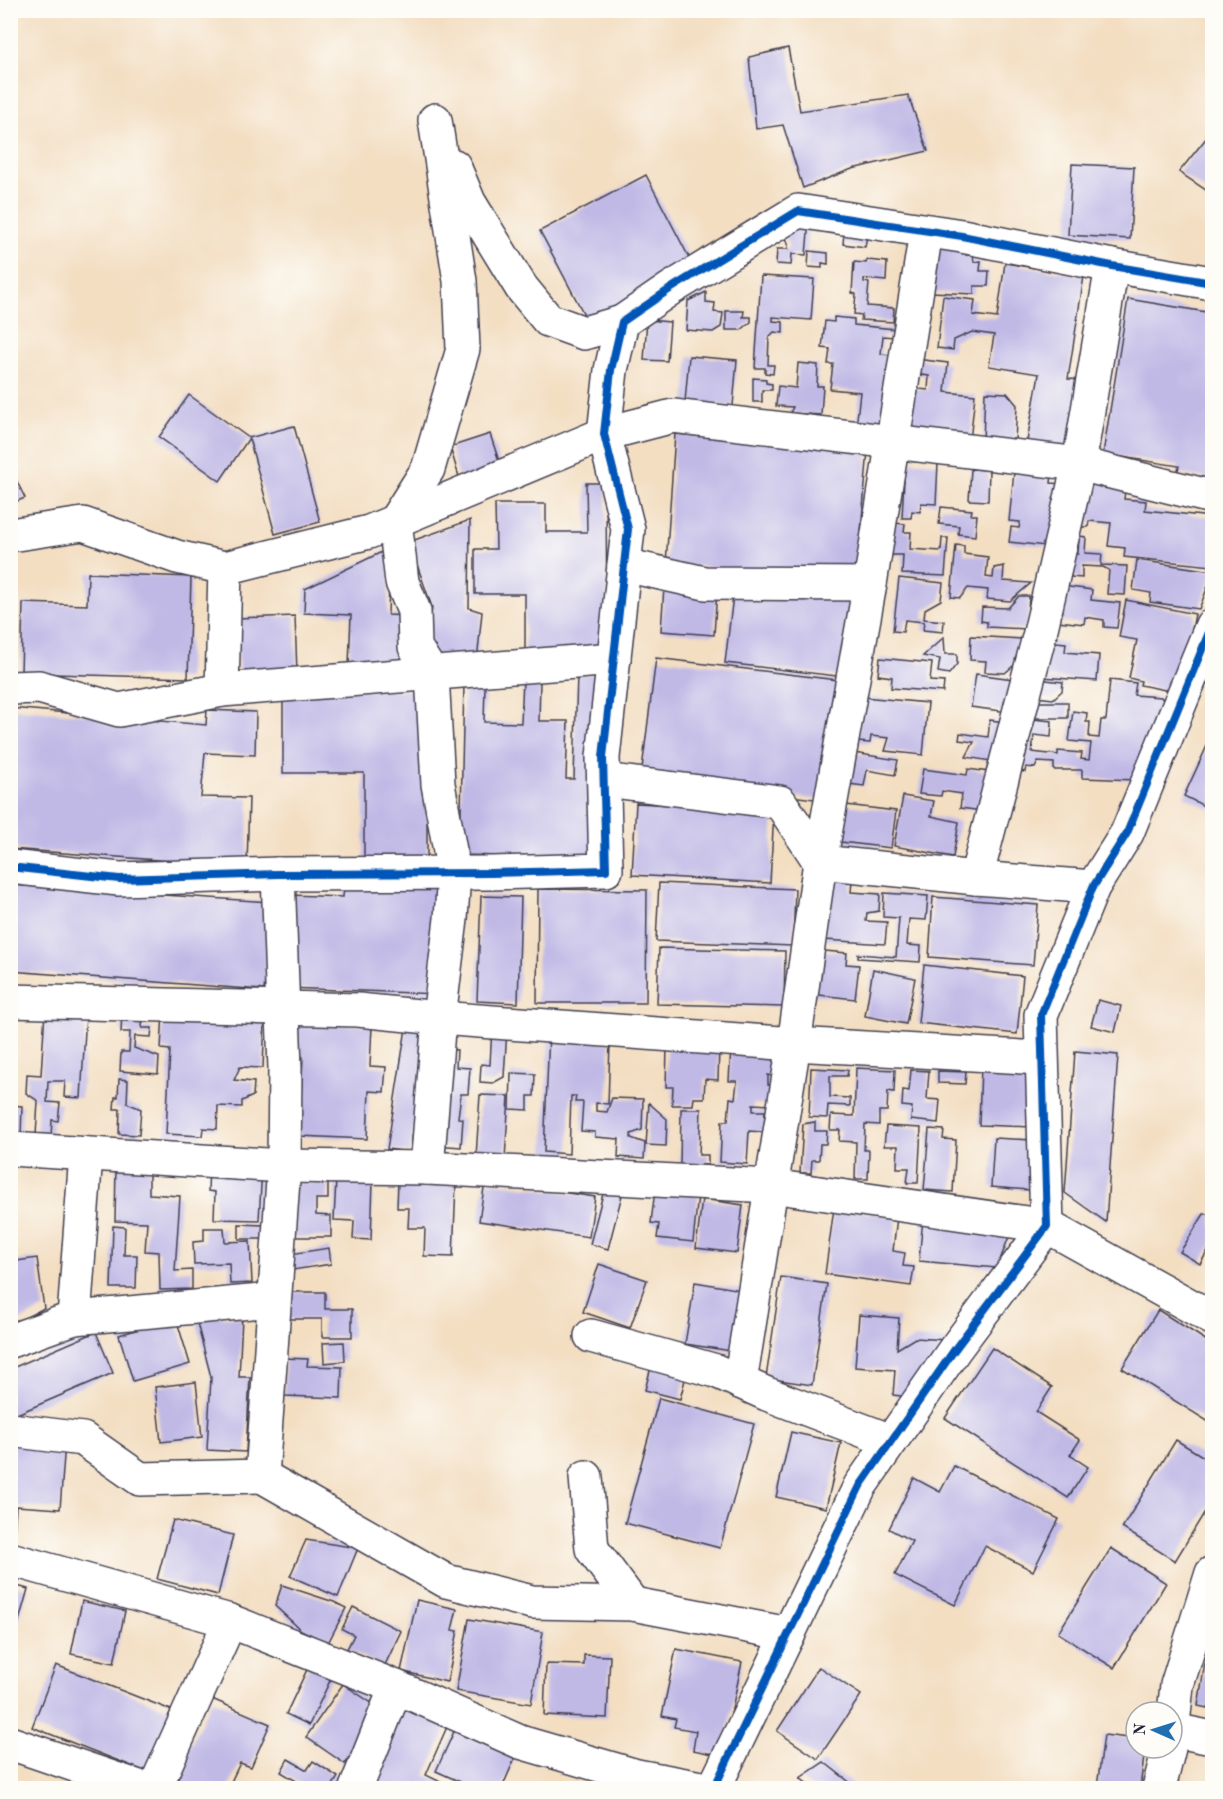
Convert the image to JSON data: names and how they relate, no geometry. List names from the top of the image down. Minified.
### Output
{"north":"left"}
